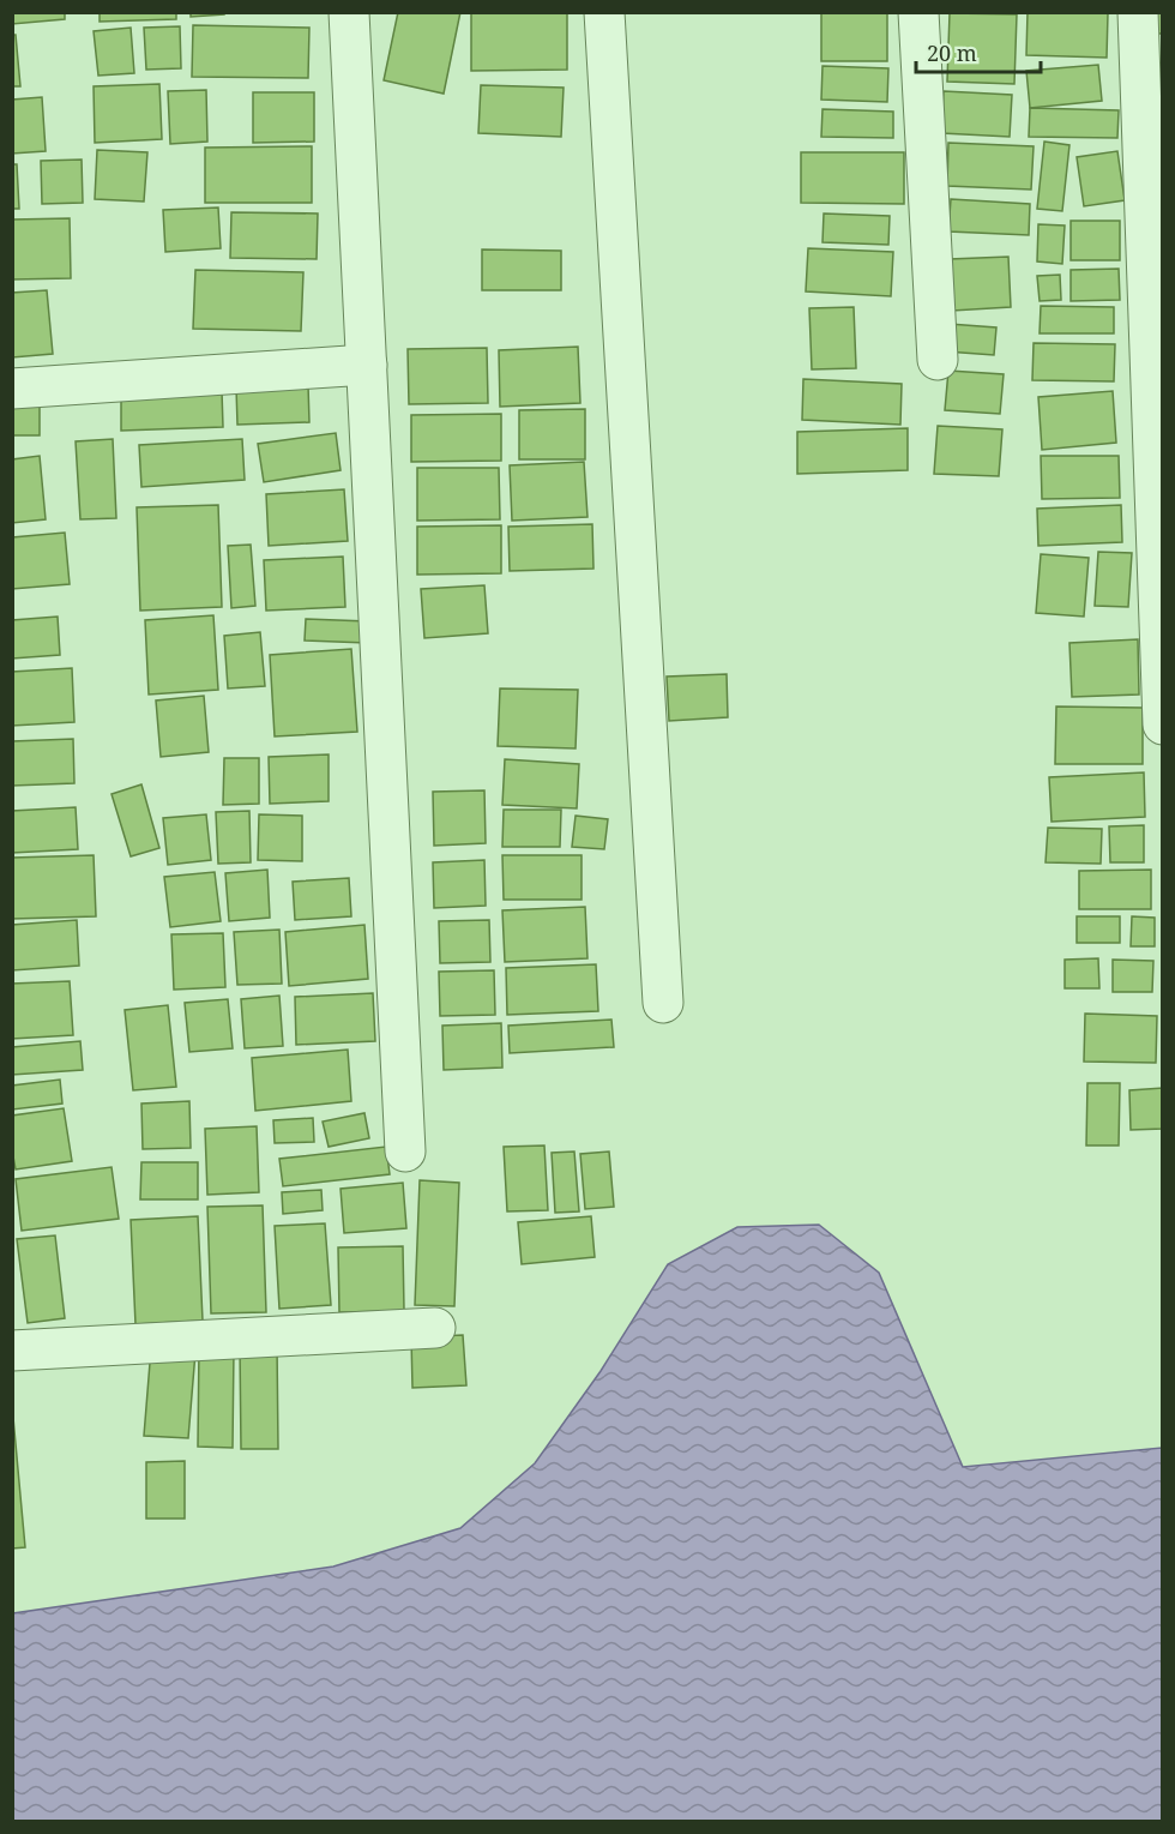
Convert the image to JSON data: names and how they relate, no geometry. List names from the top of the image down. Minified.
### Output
{"scale_bar":"20 m"}
